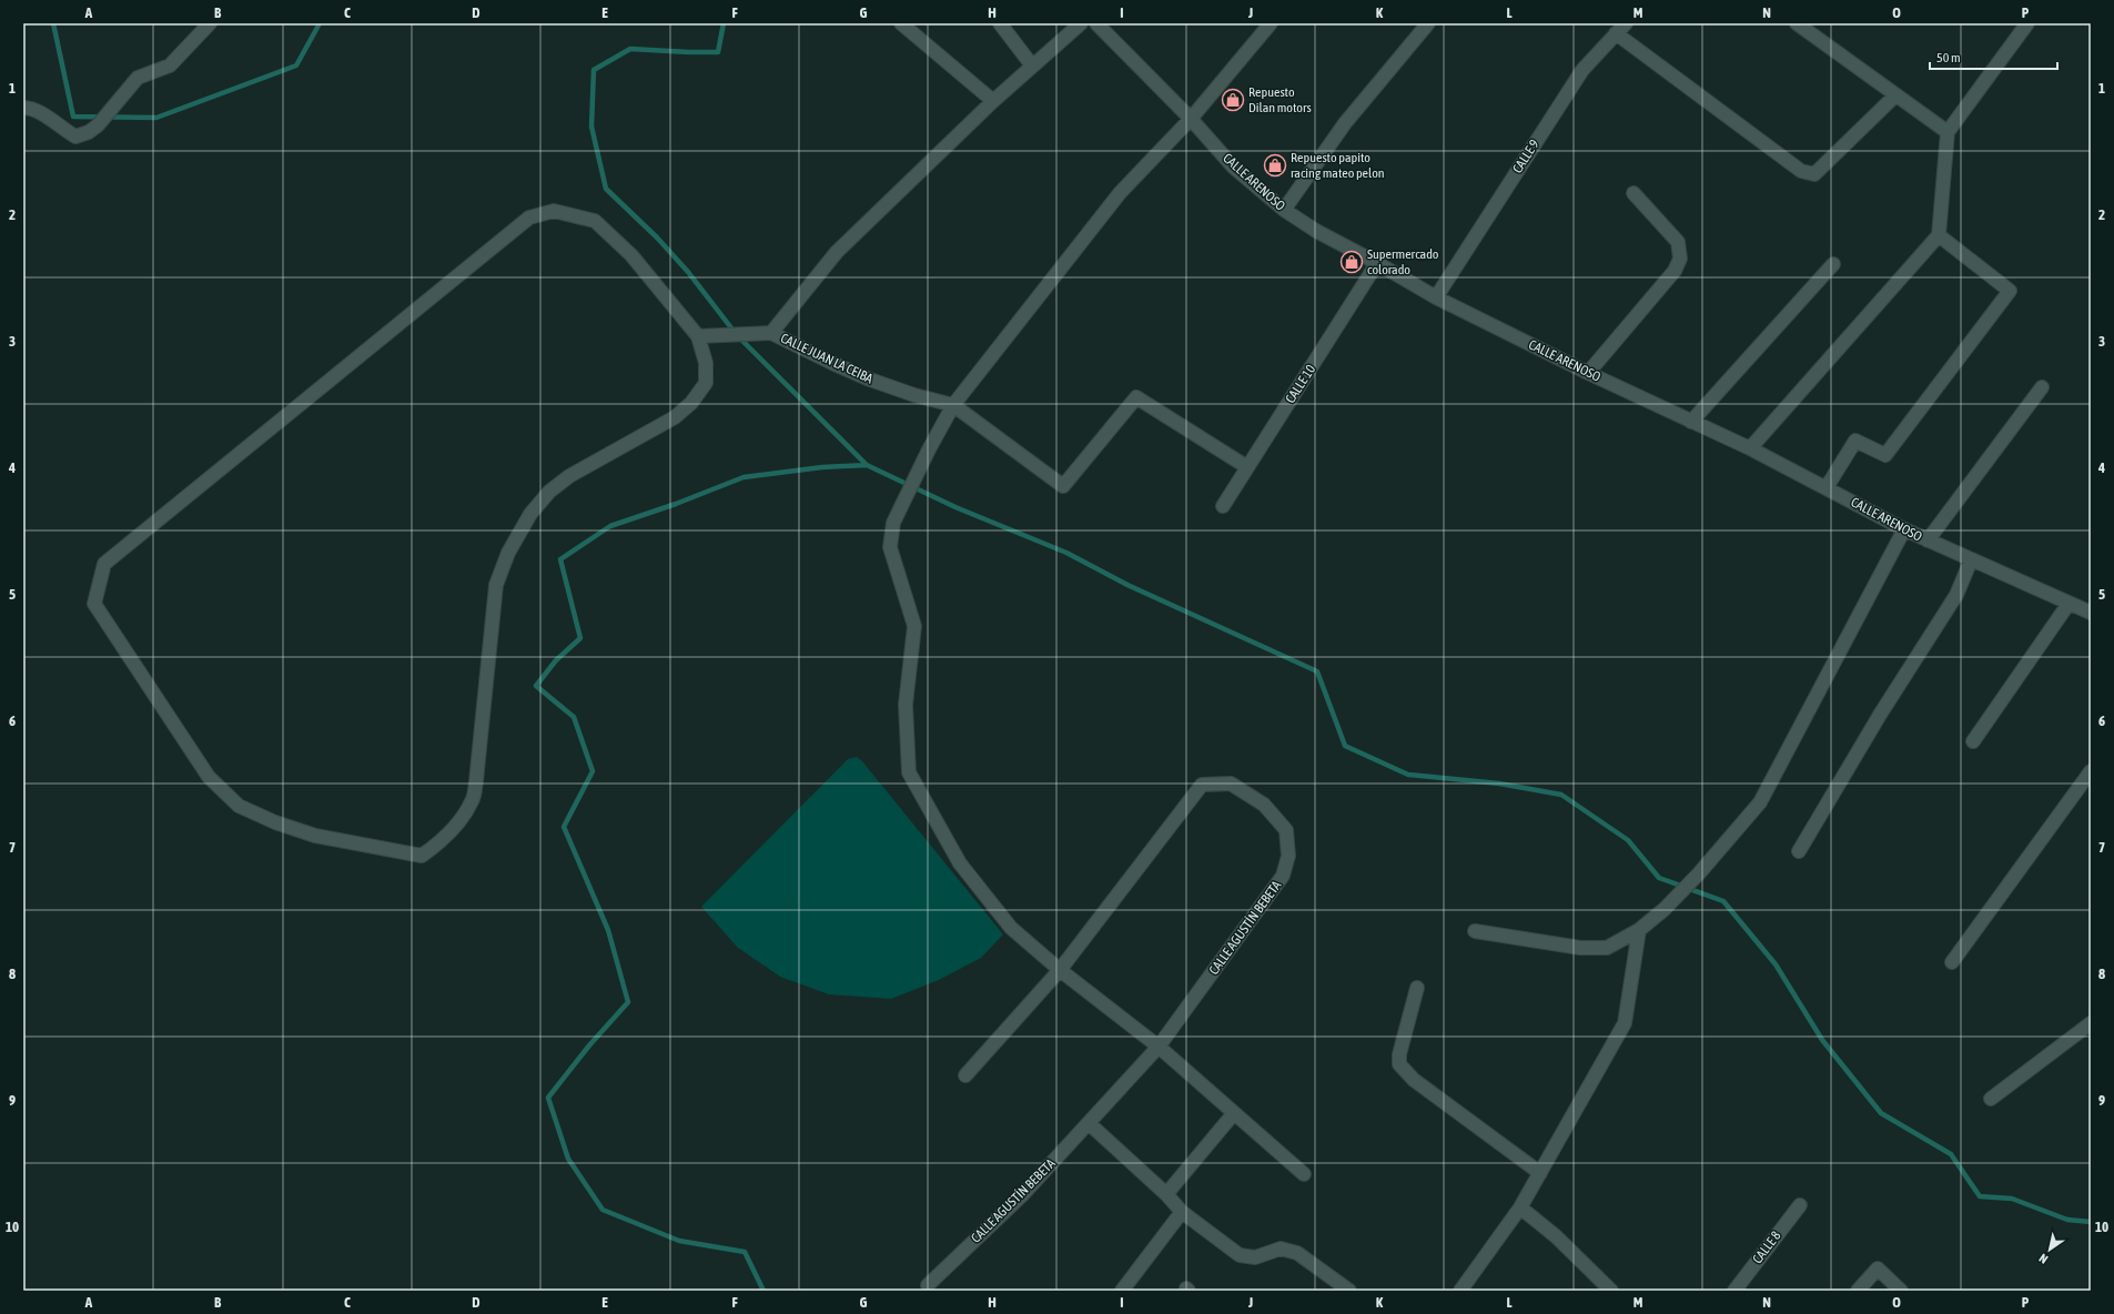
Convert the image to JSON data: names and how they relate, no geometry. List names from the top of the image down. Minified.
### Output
{"streets":{"street":["CALLE 9","CALLE ARENOSO","CALLE JUAN LA CEIBA","CALLE 10","CALLE AGUSTÍN BEBETA","CALLE 8"]},"crossings":[["CALLE 9","CALLE ARENOSO"],["CALLE ARENOSO","CALLE 10"]],"places":{"shop":["Repuesto Dilan motors","Repuesto papito racing mateo pelon","Supermercado colorado"]},"scale_bar":"50 m","north":"bottom left","grid":{"columns":["A","B","C","D","E","F","G","H","I","J","K","L","M","N","O","P"],"rows":["1","2","3","4","5","6","7","8","9","10"]}}
